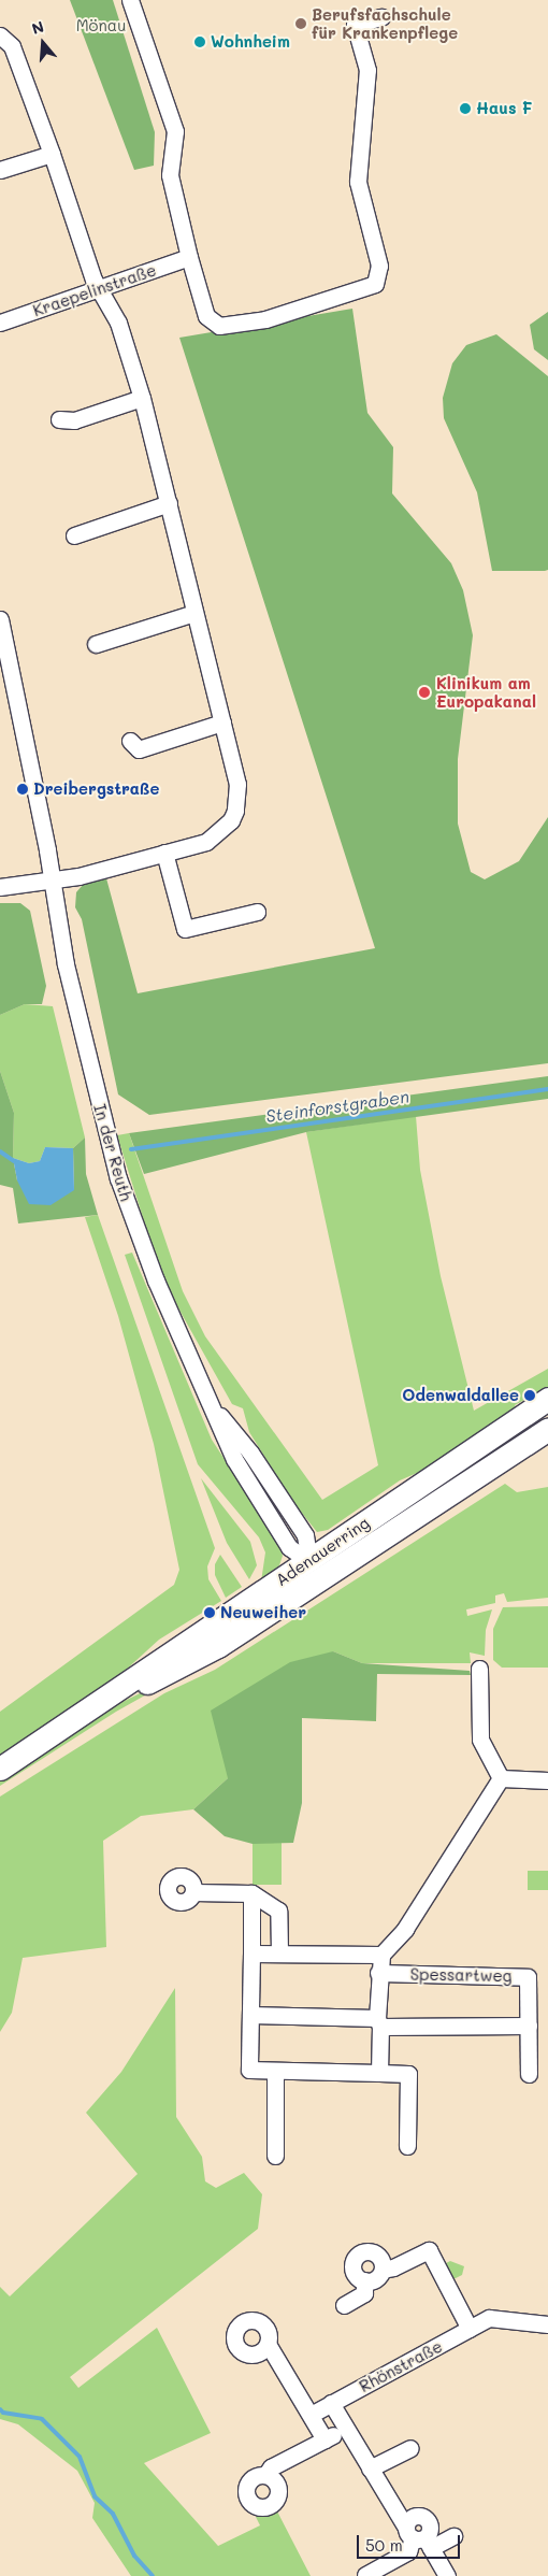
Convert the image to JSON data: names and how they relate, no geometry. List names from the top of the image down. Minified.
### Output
{"streets":{"main road":["Adenauerring"],"street":["Kraepelinstraße","In der Reuth","Spessartweg","Rhönstraße"]},"crossings":[["In der Reuth","Adenauerring"]],"water":["Steinforstgraben"],"parks":["Mönau"],"places":["Berufsfachschule für Krankenpflege","Wohnheim","Haus F","Klinikum am Europakanal","Dreibergstraße","Odenwaldallee","Neuweiher"],"scale_bar":"50 m","north":"top"}
